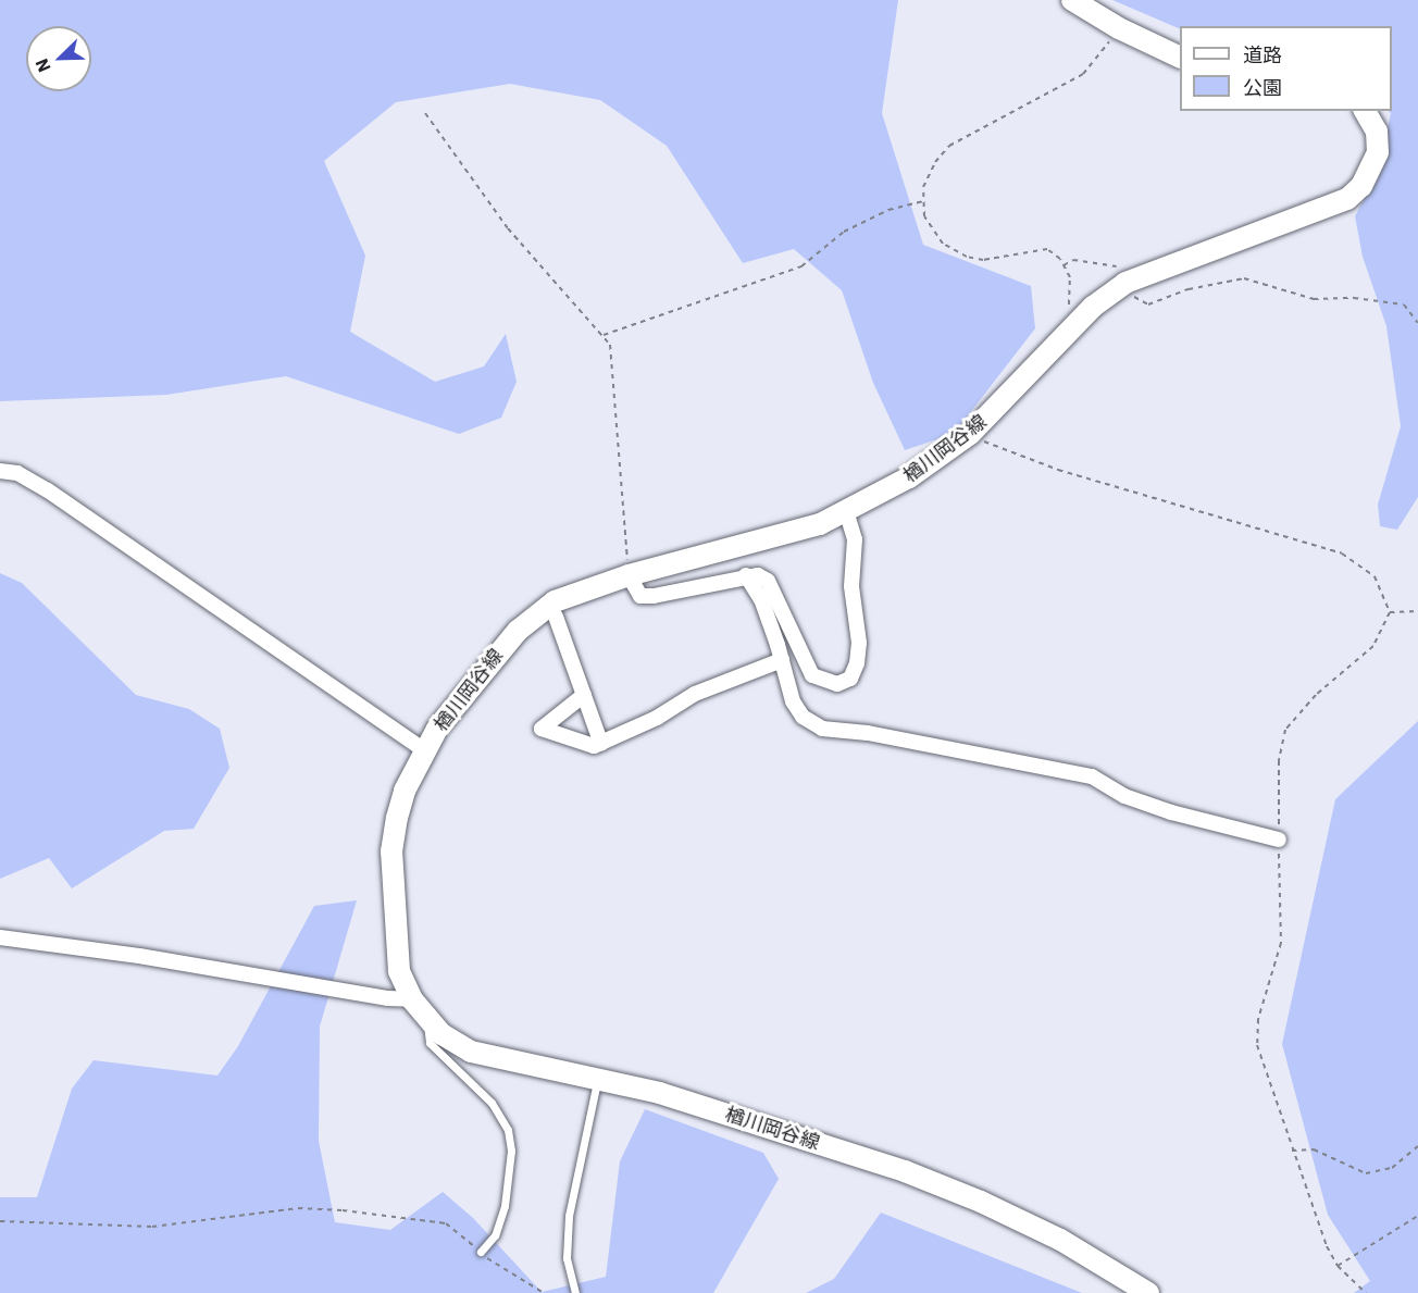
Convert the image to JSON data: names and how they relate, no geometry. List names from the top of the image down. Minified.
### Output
{"streets":{"main road":["楢川岡谷線"]},"legend":["道路","公園"],"north":"bottom left"}
